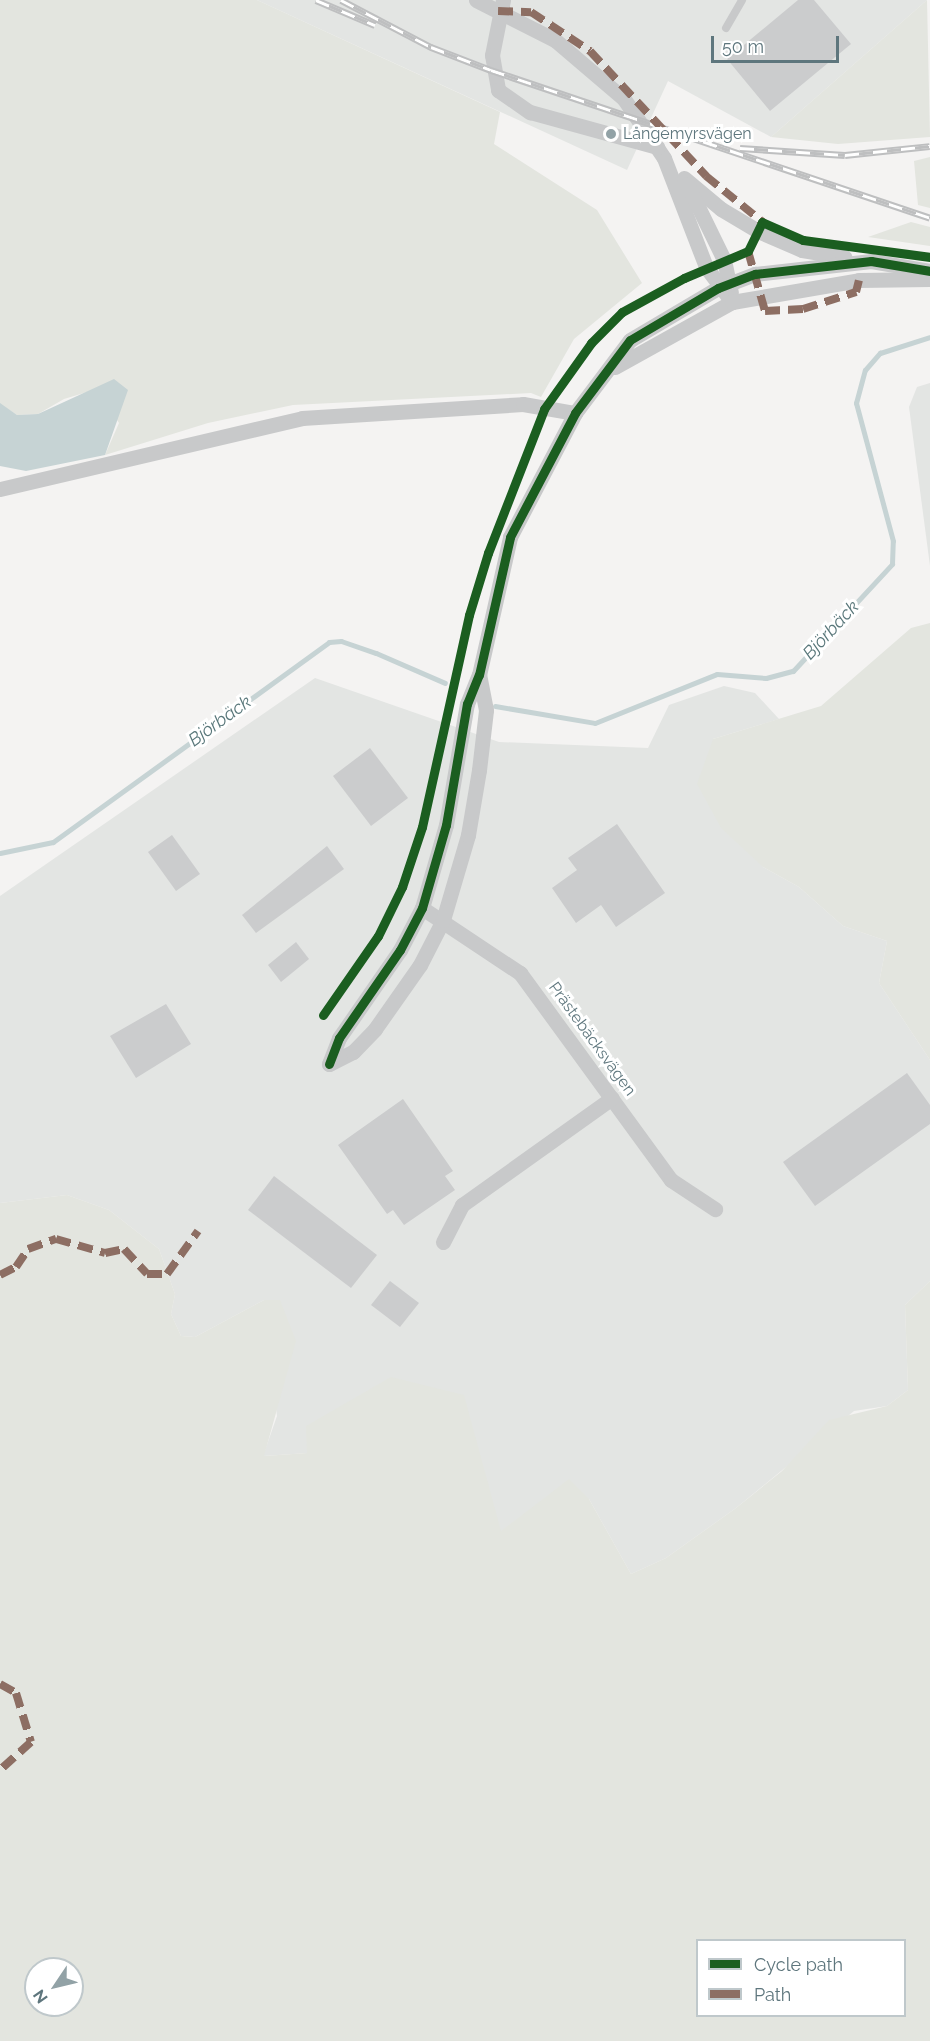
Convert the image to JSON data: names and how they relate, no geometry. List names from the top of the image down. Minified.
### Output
{"streets":{"street":["Prästebäcksvägen"]},"water":["Björbäck"],"places":["Långemyrsvägen"],"legend":["Cycle path","Path"],"scale_bar":"50 m","north":"bottom left"}
